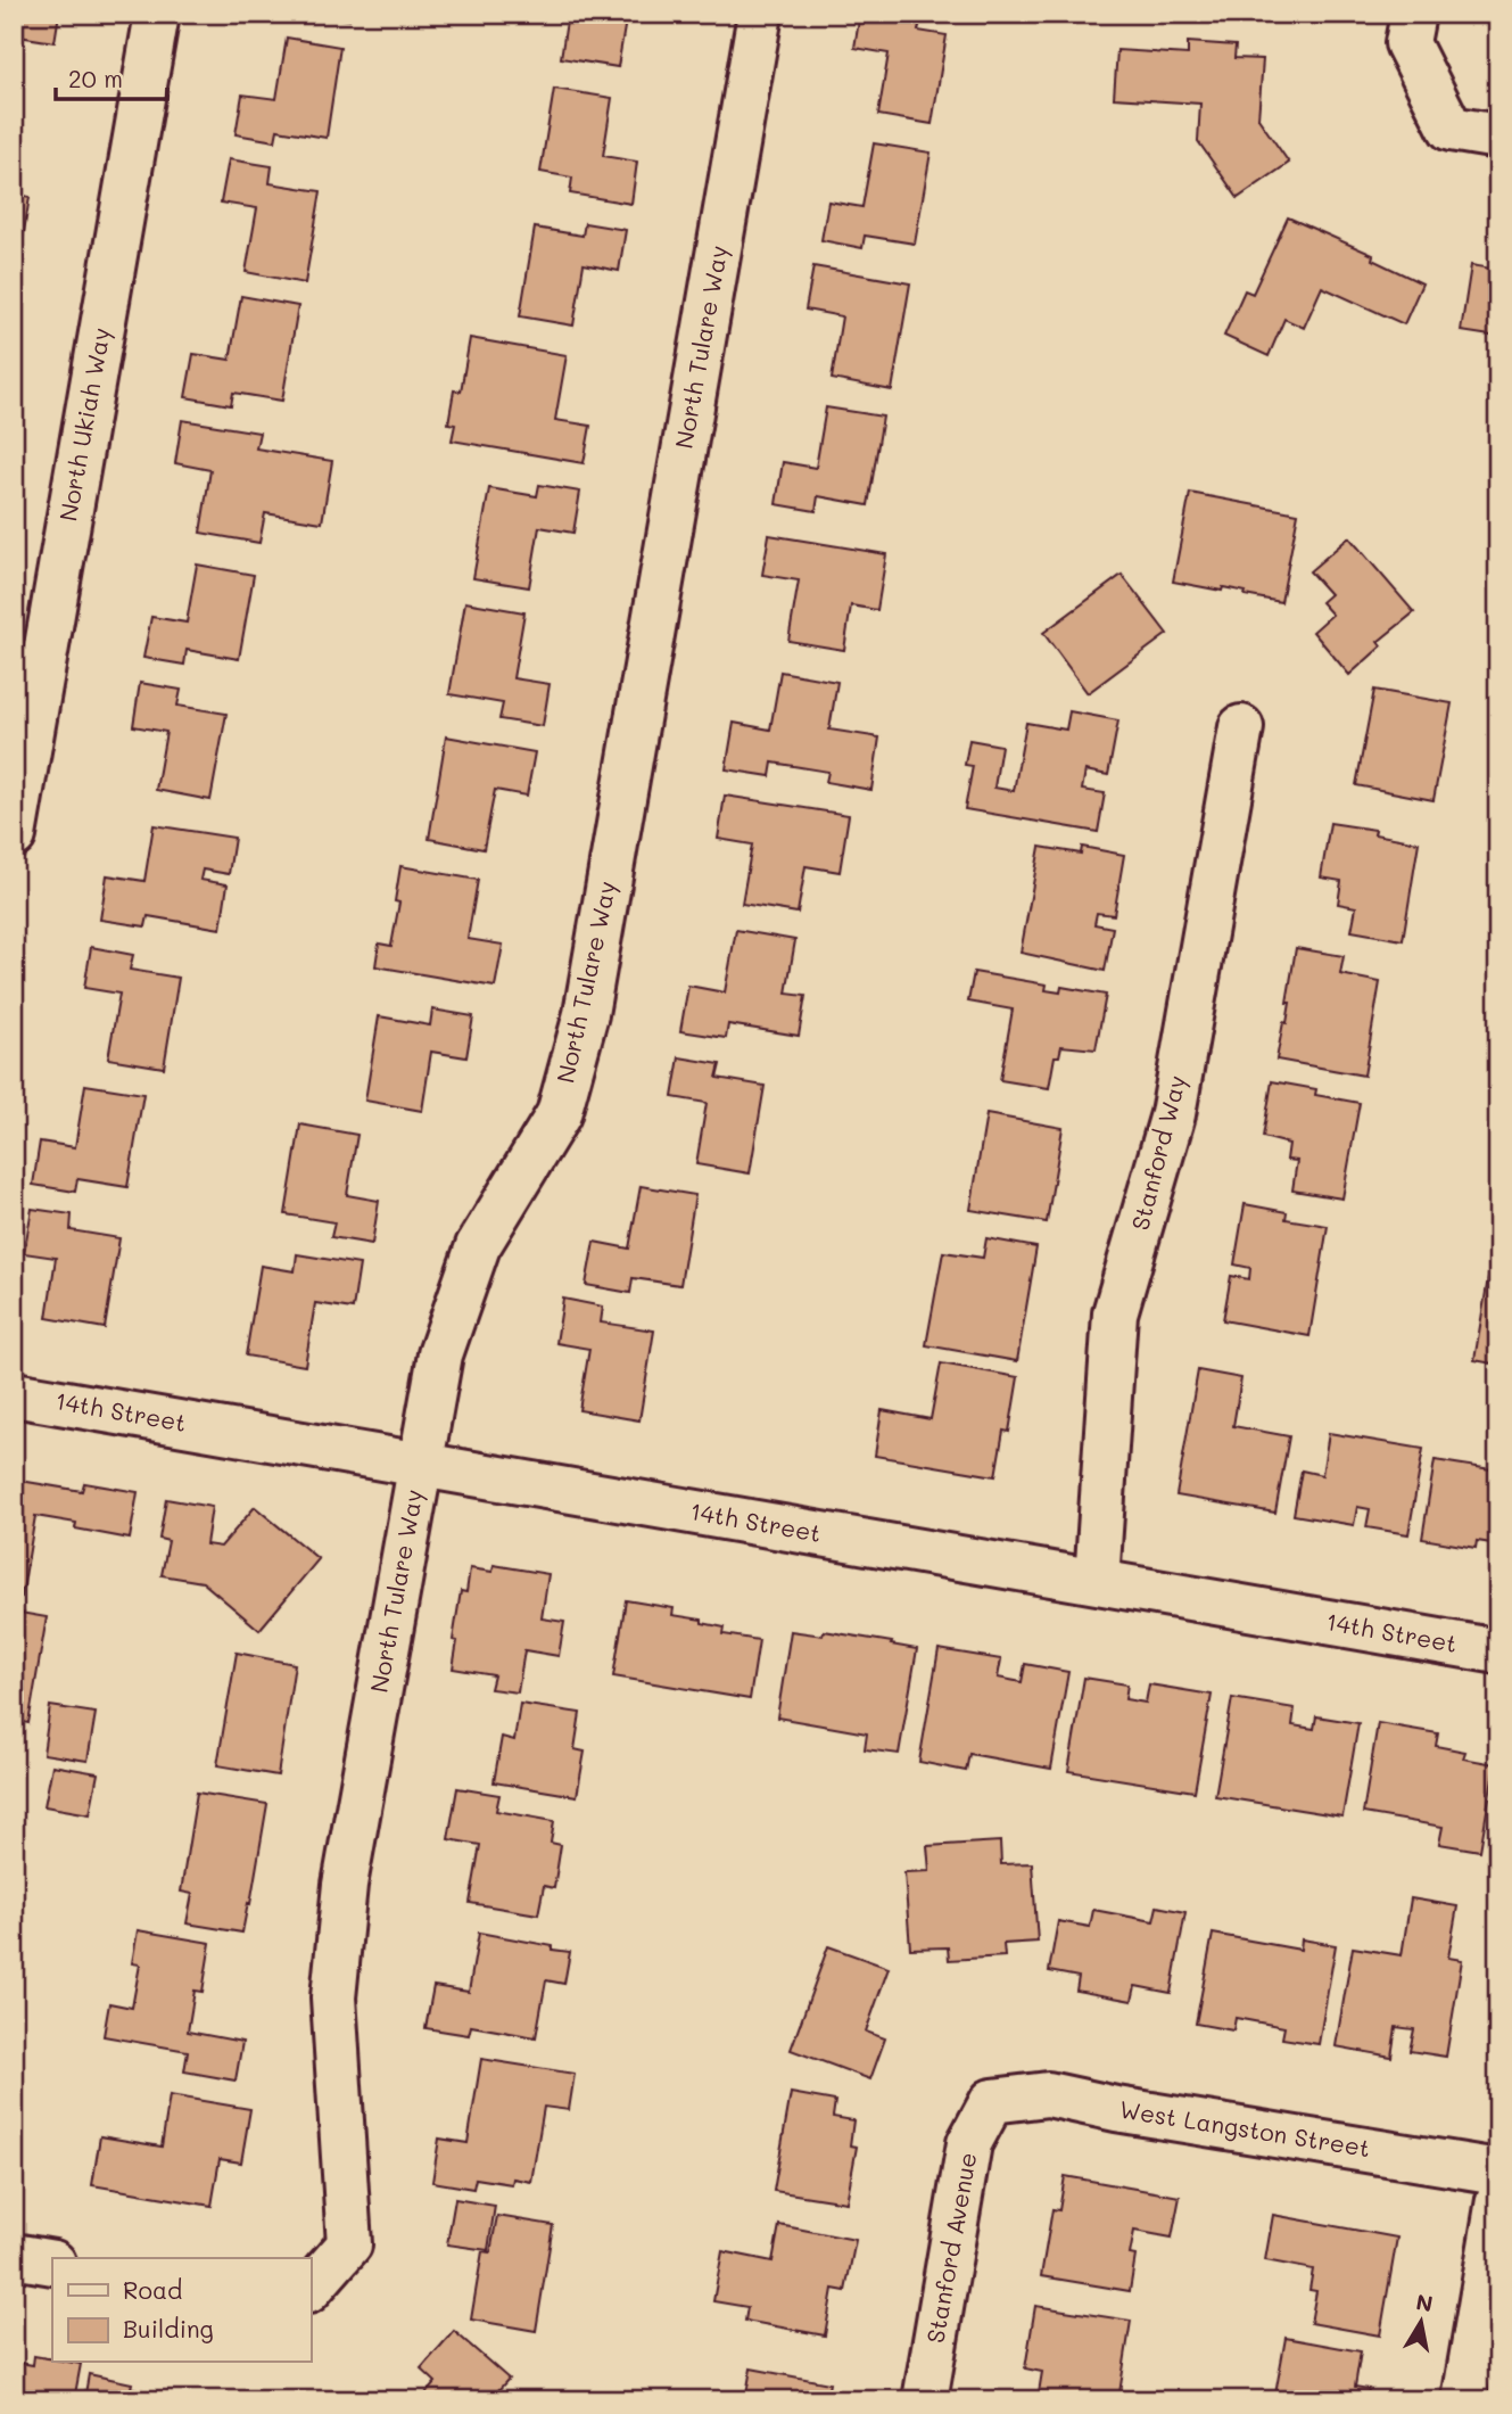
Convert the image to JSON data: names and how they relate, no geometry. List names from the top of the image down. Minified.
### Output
{"streets":{"street":["North Tulare Way","North Ukiah Way","Stanford Way","14th Street","West Langston Street","Stanford Avenue"]},"crossings":[["North Tulare Way","14th Street"],["Stanford Way","14th Street"],["West Langston Street","Stanford Avenue"]],"legend":["Road","Building"],"scale_bar":"20 m","north":"top"}
